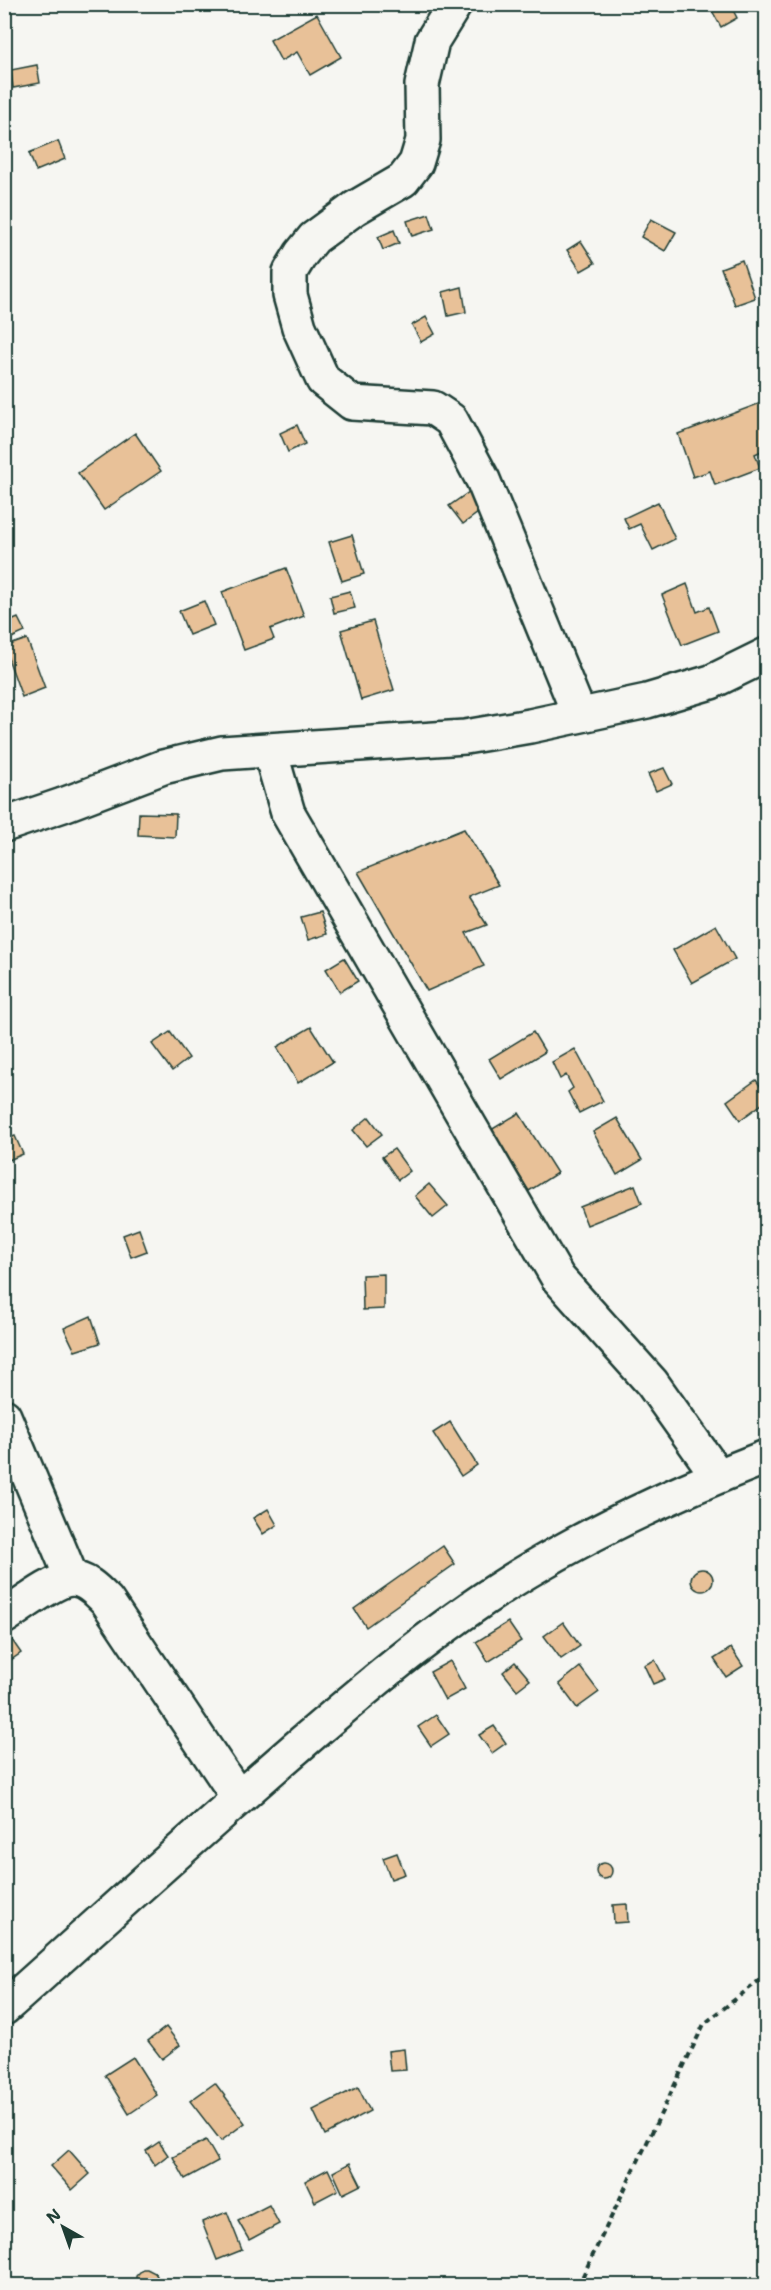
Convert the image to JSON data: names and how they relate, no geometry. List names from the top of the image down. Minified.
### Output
{"north":"top left"}
